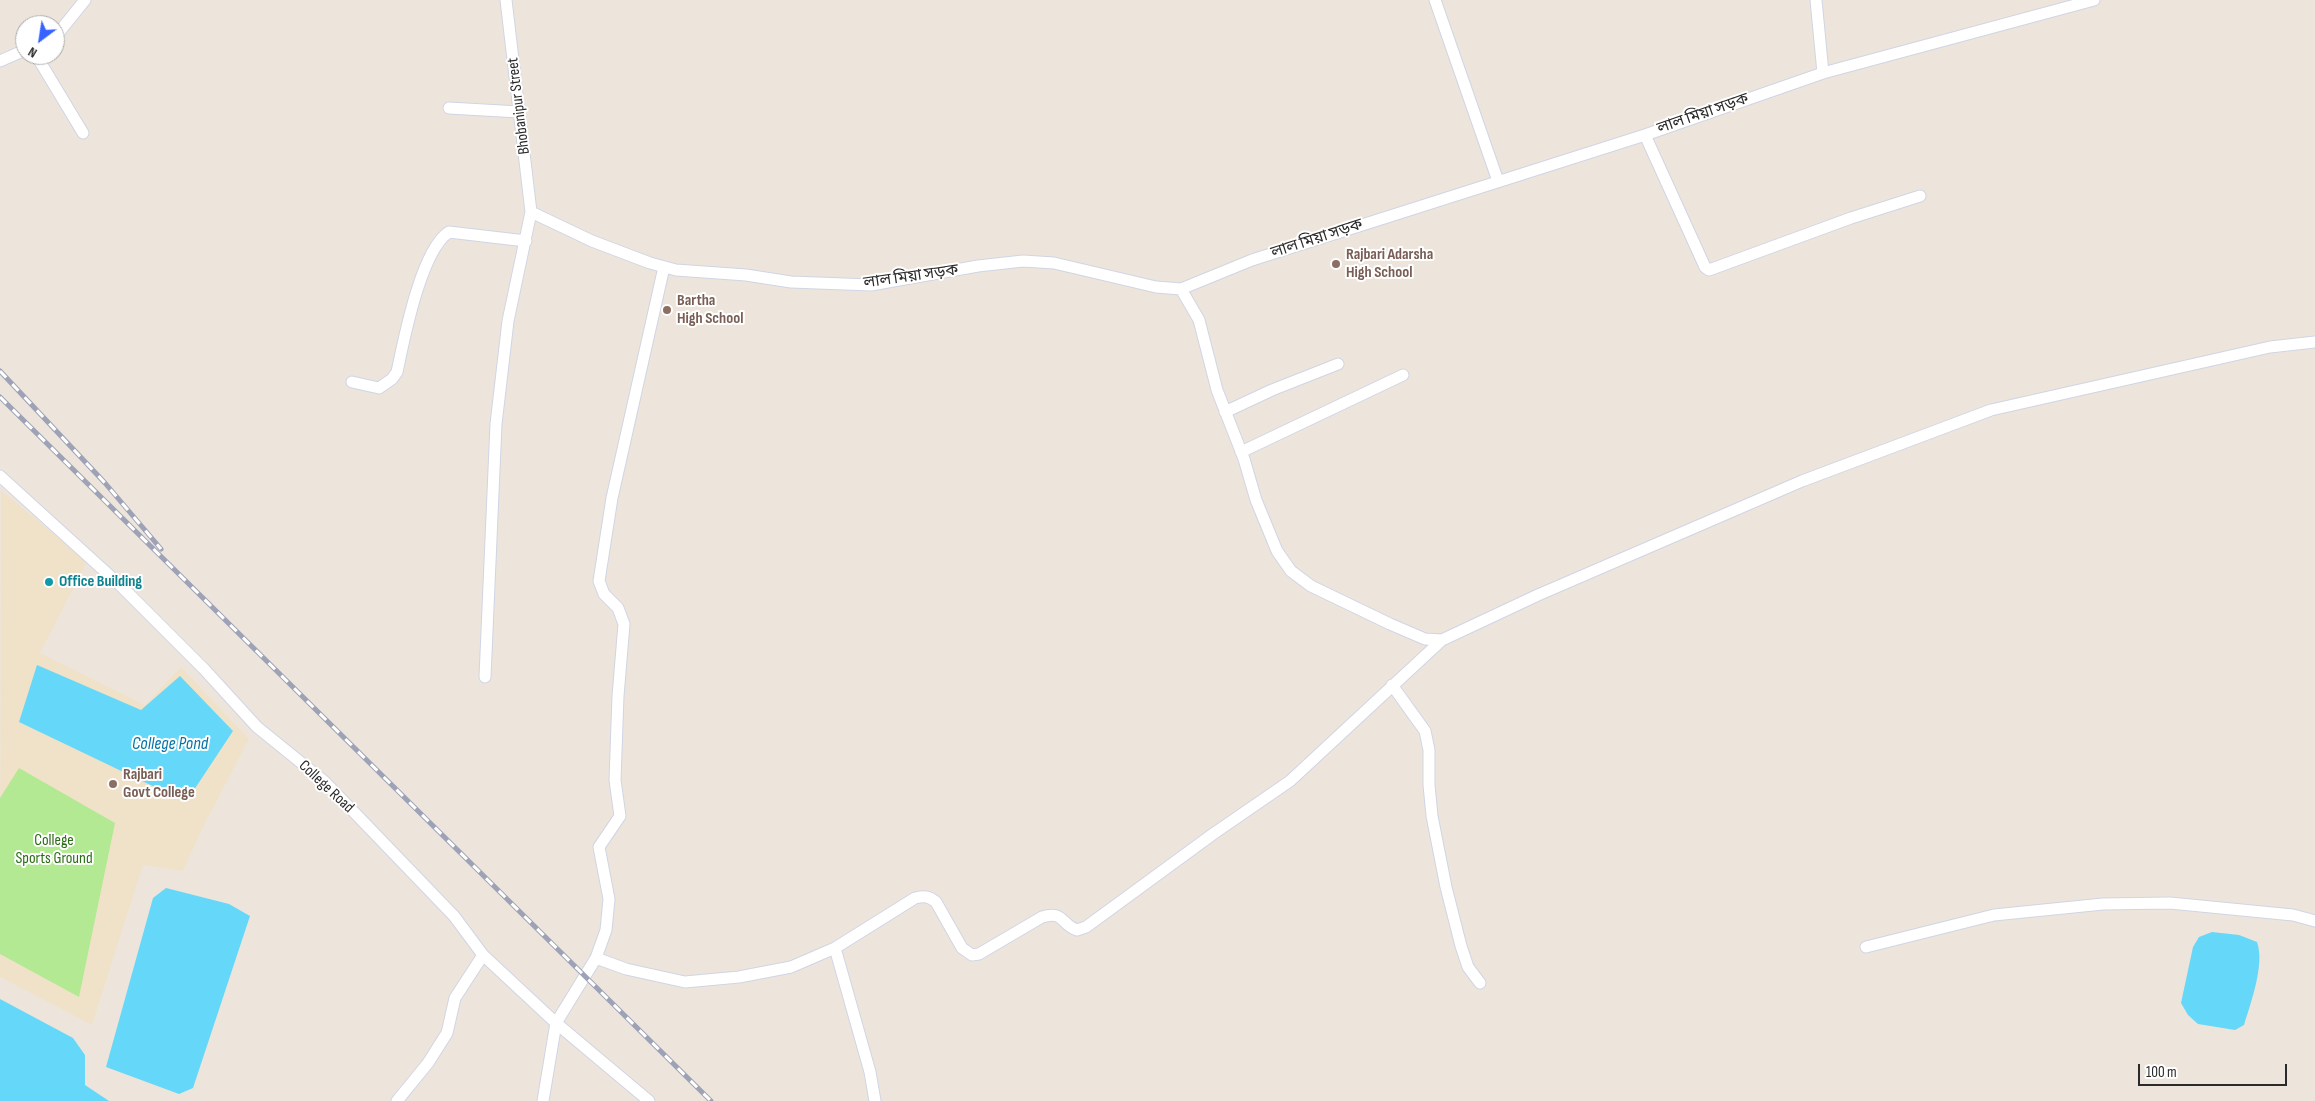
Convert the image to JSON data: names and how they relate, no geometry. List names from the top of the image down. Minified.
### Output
{"streets":{"street":["Bhobanipur Street","লাল মিয়া সড়ক","College Road"]},"crossings":[["Bhobanipur Street","লাল মিয়া সড়ক"]],"water":["College Pond"],"parks":["College Sports Ground"],"places":["Rajbari Adarsha High School","Bartha High School","Office Building","Rajbari Govt College"],"scale_bar":"100 m","north":"bottom left"}
